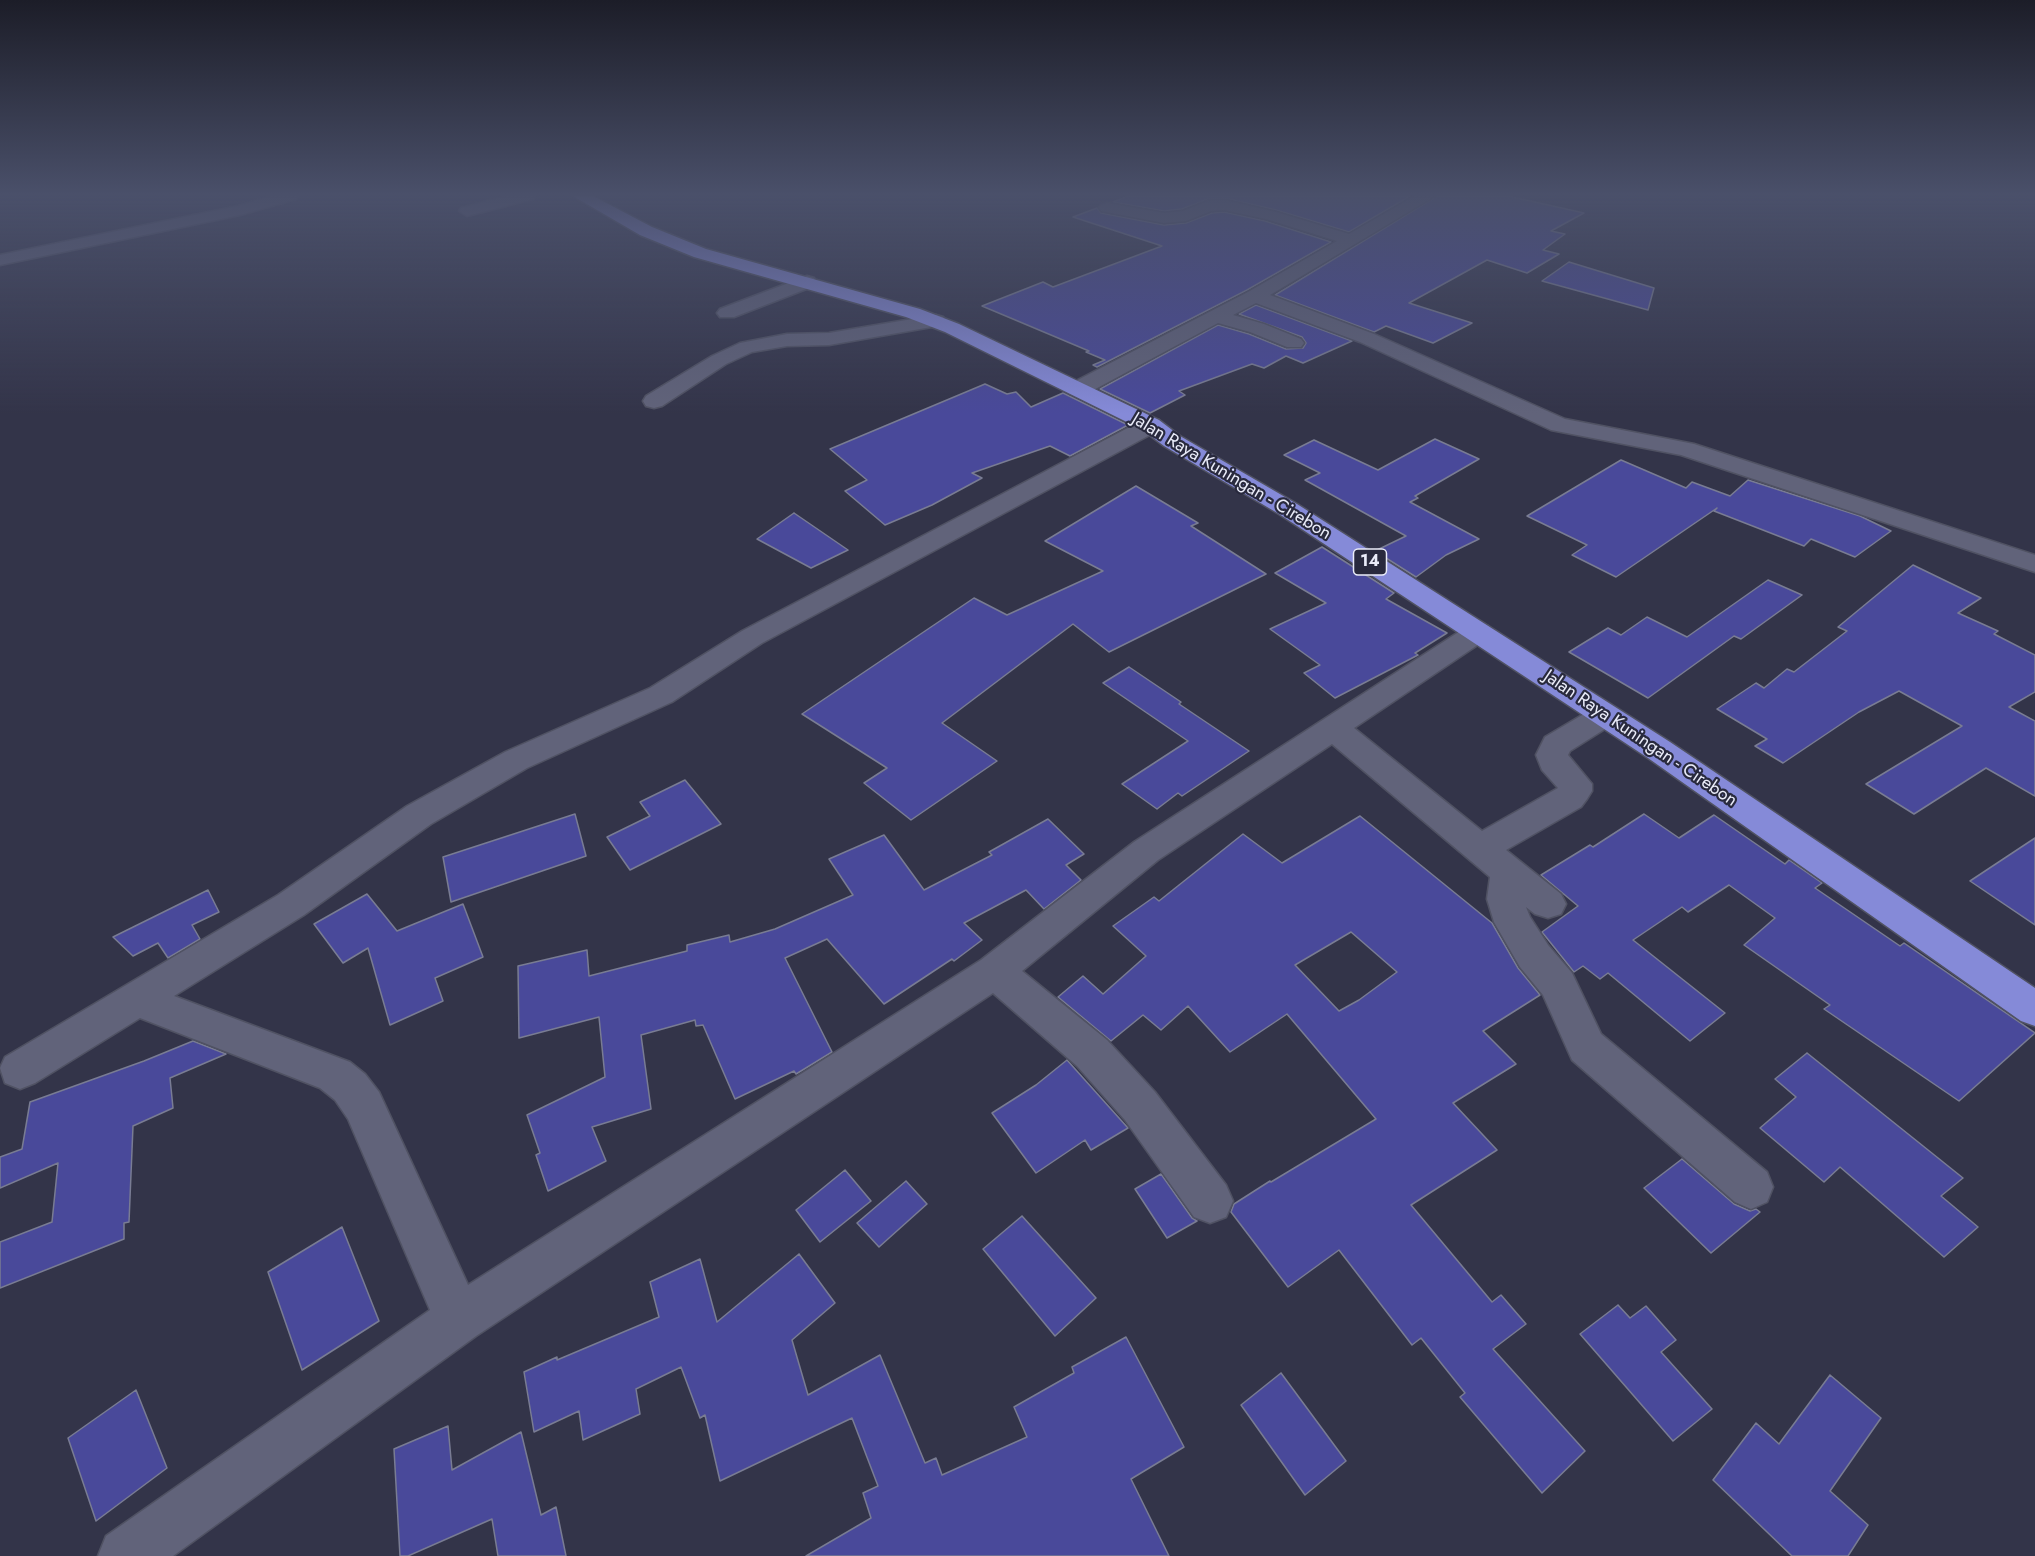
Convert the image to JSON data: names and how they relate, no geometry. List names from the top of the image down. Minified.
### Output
{"streets":{"highway":["Jalan Raya Kuningan - Cirebon","14"]}}
